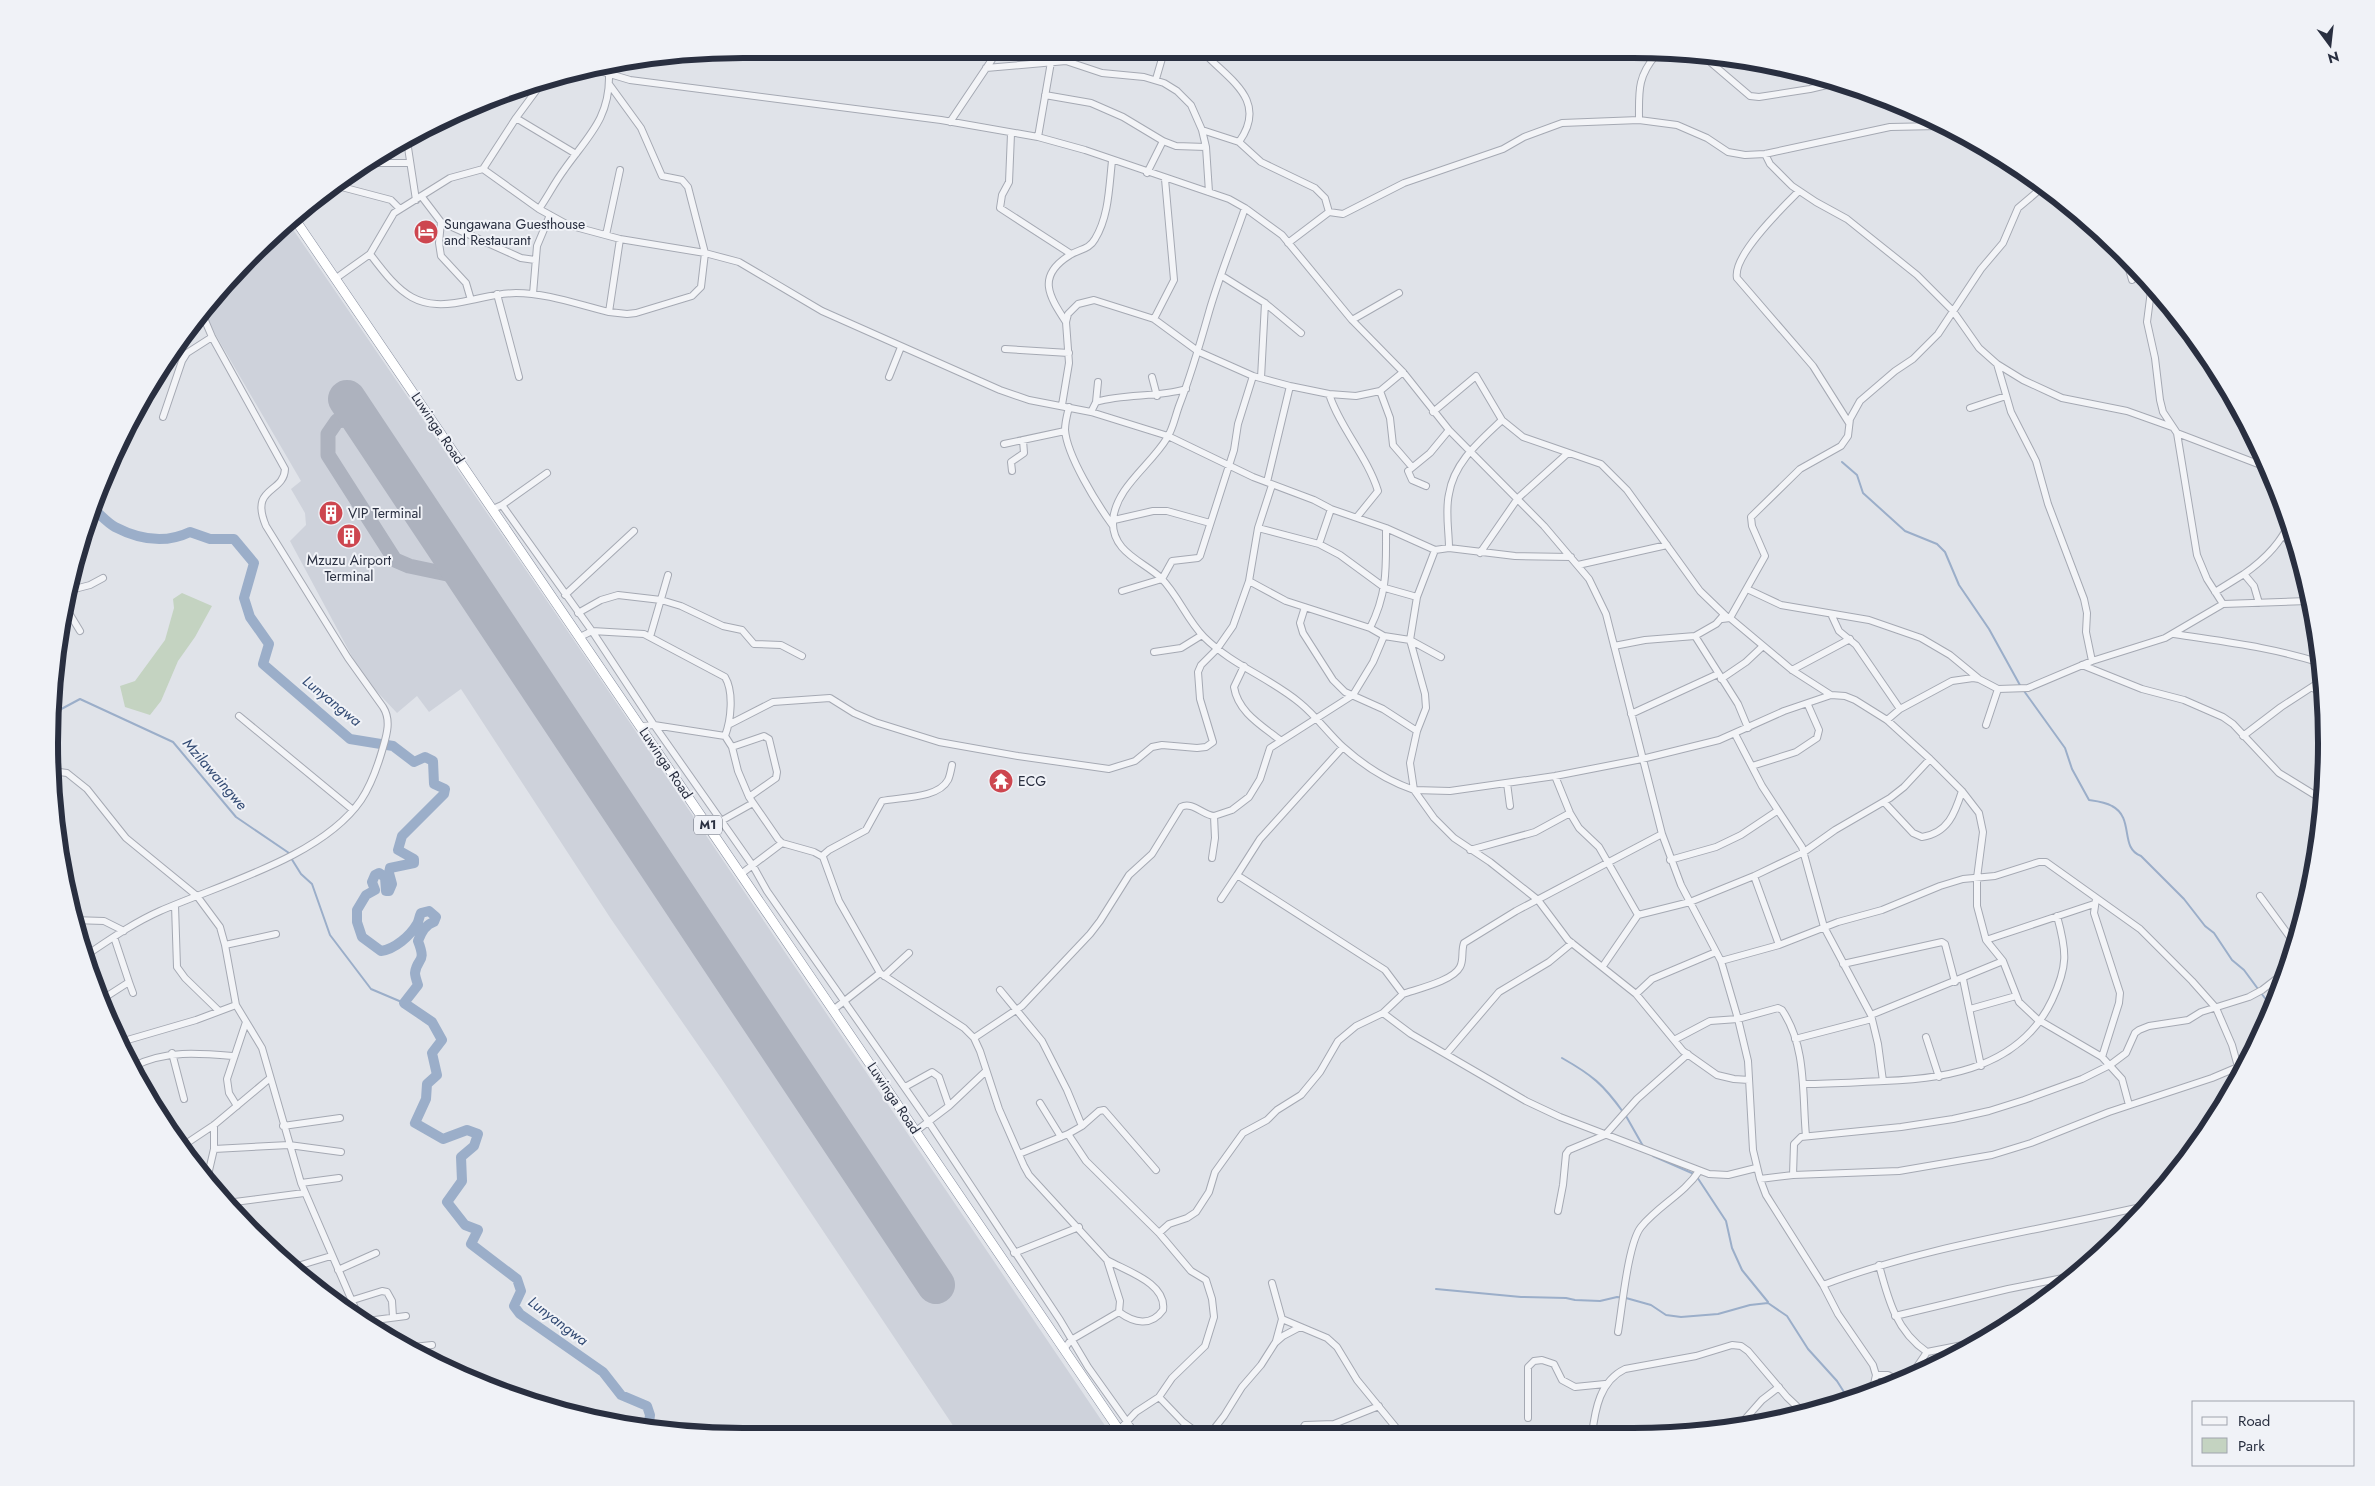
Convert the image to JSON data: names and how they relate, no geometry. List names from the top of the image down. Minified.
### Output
{"streets":{"highway":["Luwinga Road","M1"]},"water":["Lunyangwa","Mzilawaingwe"],"places":{"hotel":["Sungawana Guesthouse and Restaurant"],"building":["VIP Terminal","Mzuzu Airport Terminal"],"temple":["ECG"]},"legend":["Road","Park"],"north":"bottom"}
